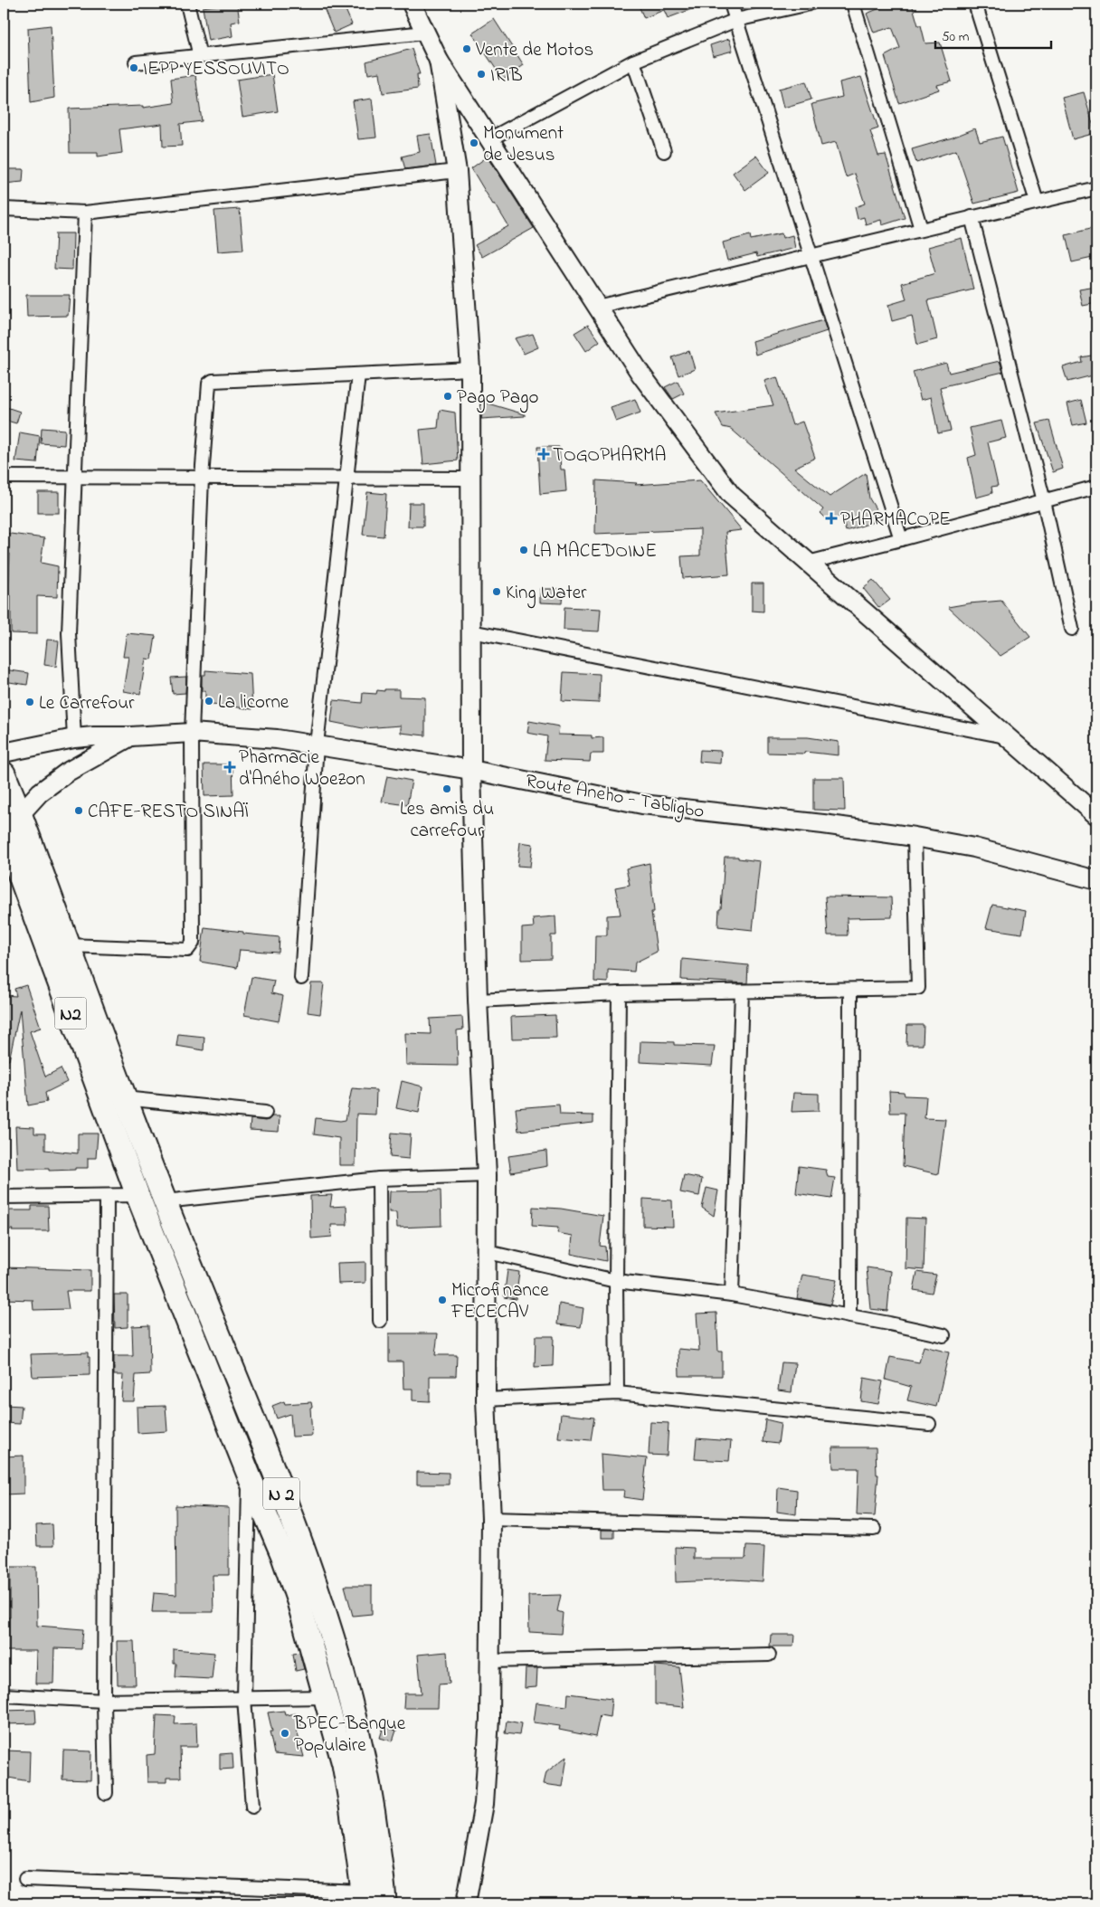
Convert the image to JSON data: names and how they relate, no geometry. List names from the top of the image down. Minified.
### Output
{"streets":{"highway":["N2","N 2"],"street":["Route Aneho - Tabligbo"]},"crossings":[["N2","N 2"]],"places":{"other":["Vente de Motos","IEPP YESSOUVITO","IRIB","Monument de Jesus","Pago Pago","LA MACEDOINE","King Water","La licorne","Le Carrefour","Les amis du carrefour","CAFE-RESTO SINAÏ","Microfinance FECECAV","BPEC-Banque Populaire"],"health":["TOGOPHARMA","PHARMACOPE","Pharmacie d'Aného Woezon"]},"scale_bar":"50 m"}
